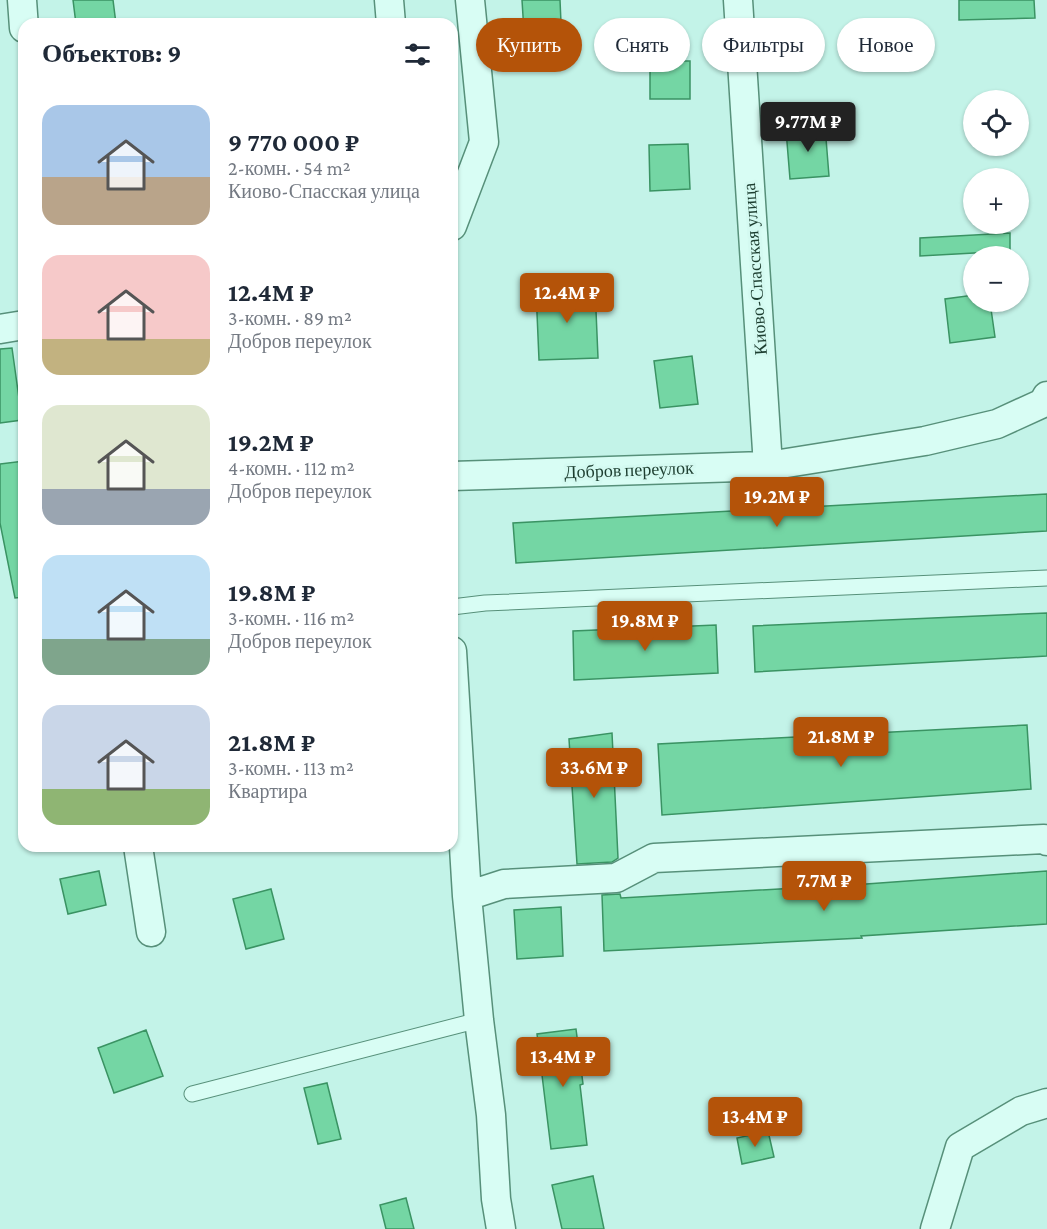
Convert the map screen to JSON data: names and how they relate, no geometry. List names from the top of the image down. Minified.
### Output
{"streets":{"street":["Киово-Спасская улица","Добров переулок"]},"crossings":[["Киово-Спасская улица","Добров переулок"]],"page":{"chip":["Купить","Снять","Фильтры","Новое"],"heading":"Объектов: 9","map_buttons":["+","−"],"list":[{"name":"9 770 000 ₽","note":"2-комн. · 54 m² · Киово-Спасская улица"},{"name":"12.4M ₽","note":"3-комн. · 89 m² · Добров переулок"},{"name":"19.2M ₽","note":"4-комн. · 112 m² · Добров переулок"},{"name":"19.8M ₽","note":"3-комн. · 116 m² · Добров переулок"},{"name":"21.8M ₽","note":"3-комн. · 113 m² · Квартира"}],"price":["9.77M ₽","12.4M ₽","19.2M ₽","19.8M ₽","21.8M ₽","33.6M ₽","7.7M ₽","13.4M ₽","13.4M ₽"]}}
